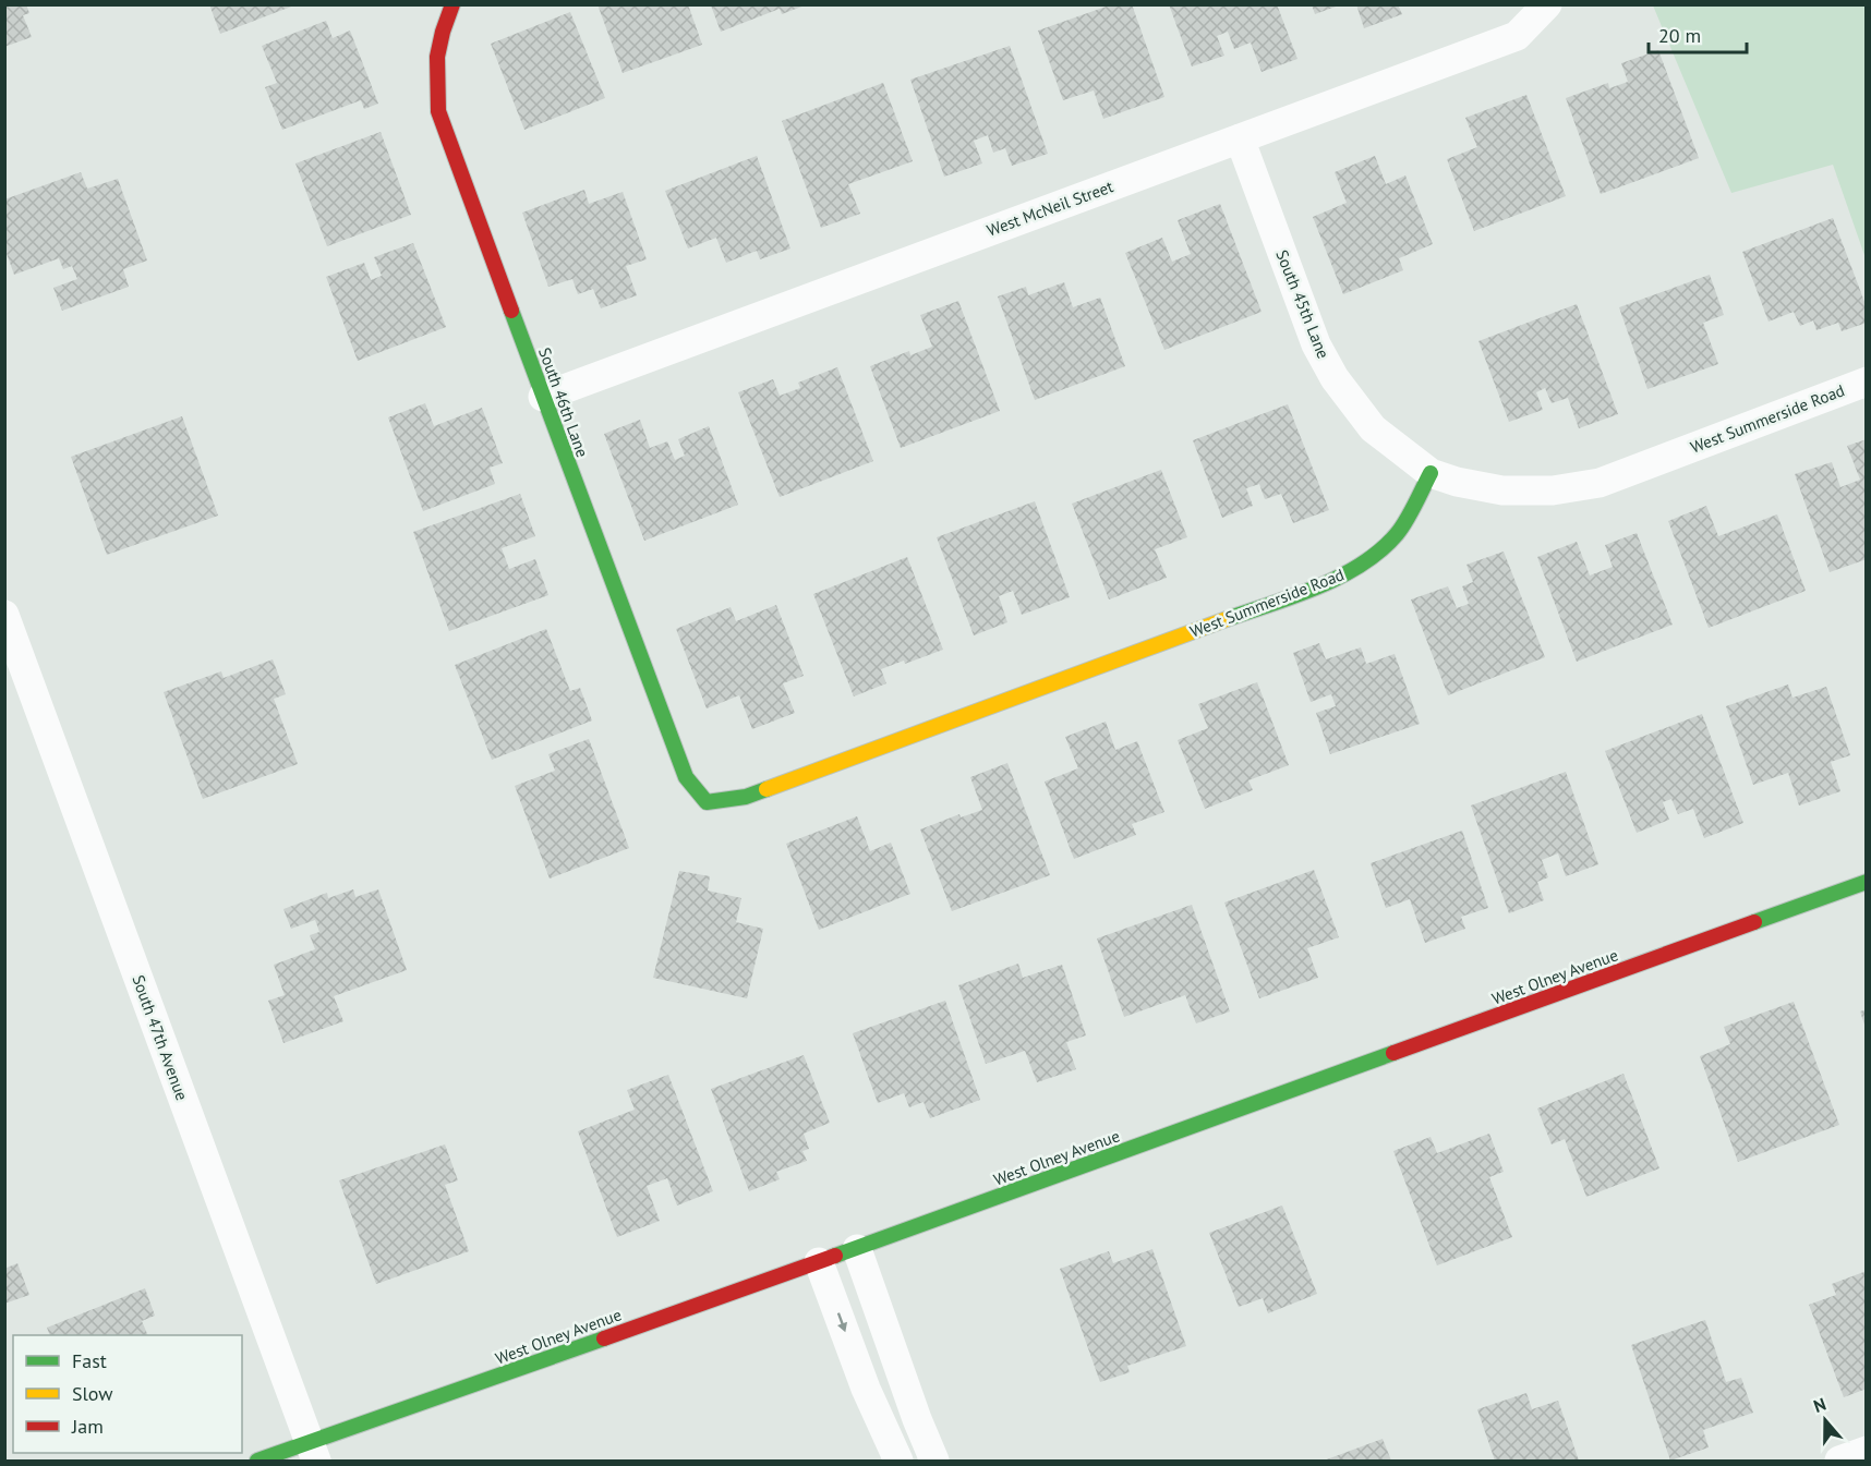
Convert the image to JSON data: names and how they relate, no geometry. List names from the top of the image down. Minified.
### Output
{"streets":{"street":["West McNeil Street","South 45th Lane","South 46th Lane","West Summerside Road","West Olney Avenue","South 47th Avenue"]},"crossings":[["West McNeil Street","South 45th Lane"],["West McNeil Street","South 46th Lane"],["South 45th Lane","West Summerside Road"],["South 46th Lane","West Summerside Road"],["West Olney Avenue","South 47th Avenue"]],"legend":["Fast","Slow","Jam"],"scale_bar":"20 m","north":"top"}
